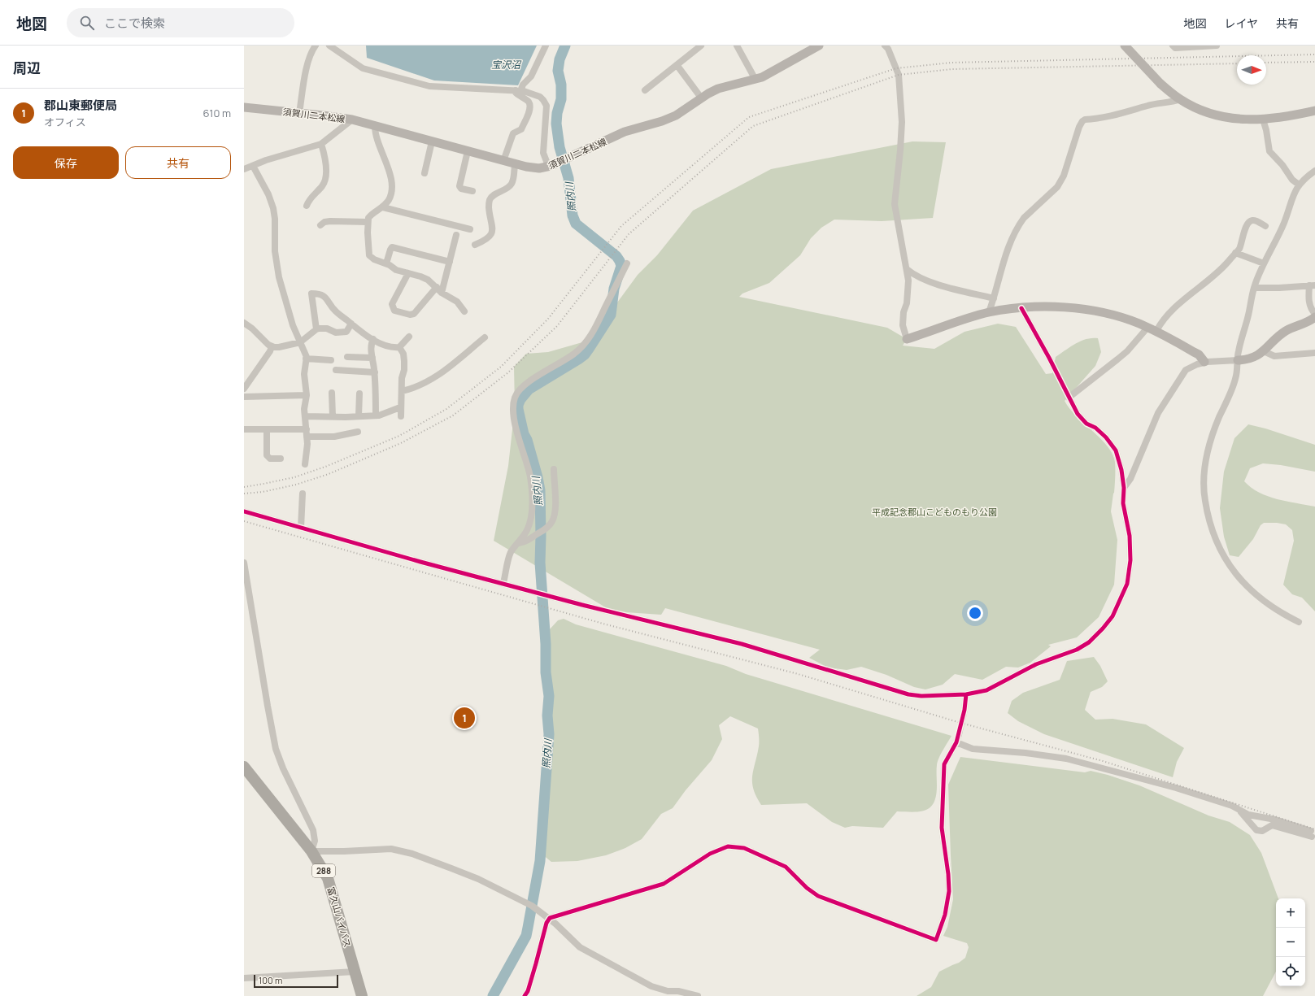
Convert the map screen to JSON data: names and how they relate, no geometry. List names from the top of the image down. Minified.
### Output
{"streets":{"highway":["288","富久山バイパス"],"main road":["須賀川二本松線"]},"water":["宝沢沼","照内川"],"parks":["平成記念郡山こどものもり公園"],"scale_bar":"100 m","north":"right","page":{"header":"地図","search":"ここで検索","nav":["地図","レイヤ","共有"],"heading":"周辺","list":[{"mark":"1","name":"郡山東郵便局","note":"オフィス","value":"610 m"}],"buttons":["保存","共有"],"pins":"1","map_buttons":["+","−"],"scale":"100 m"}}
